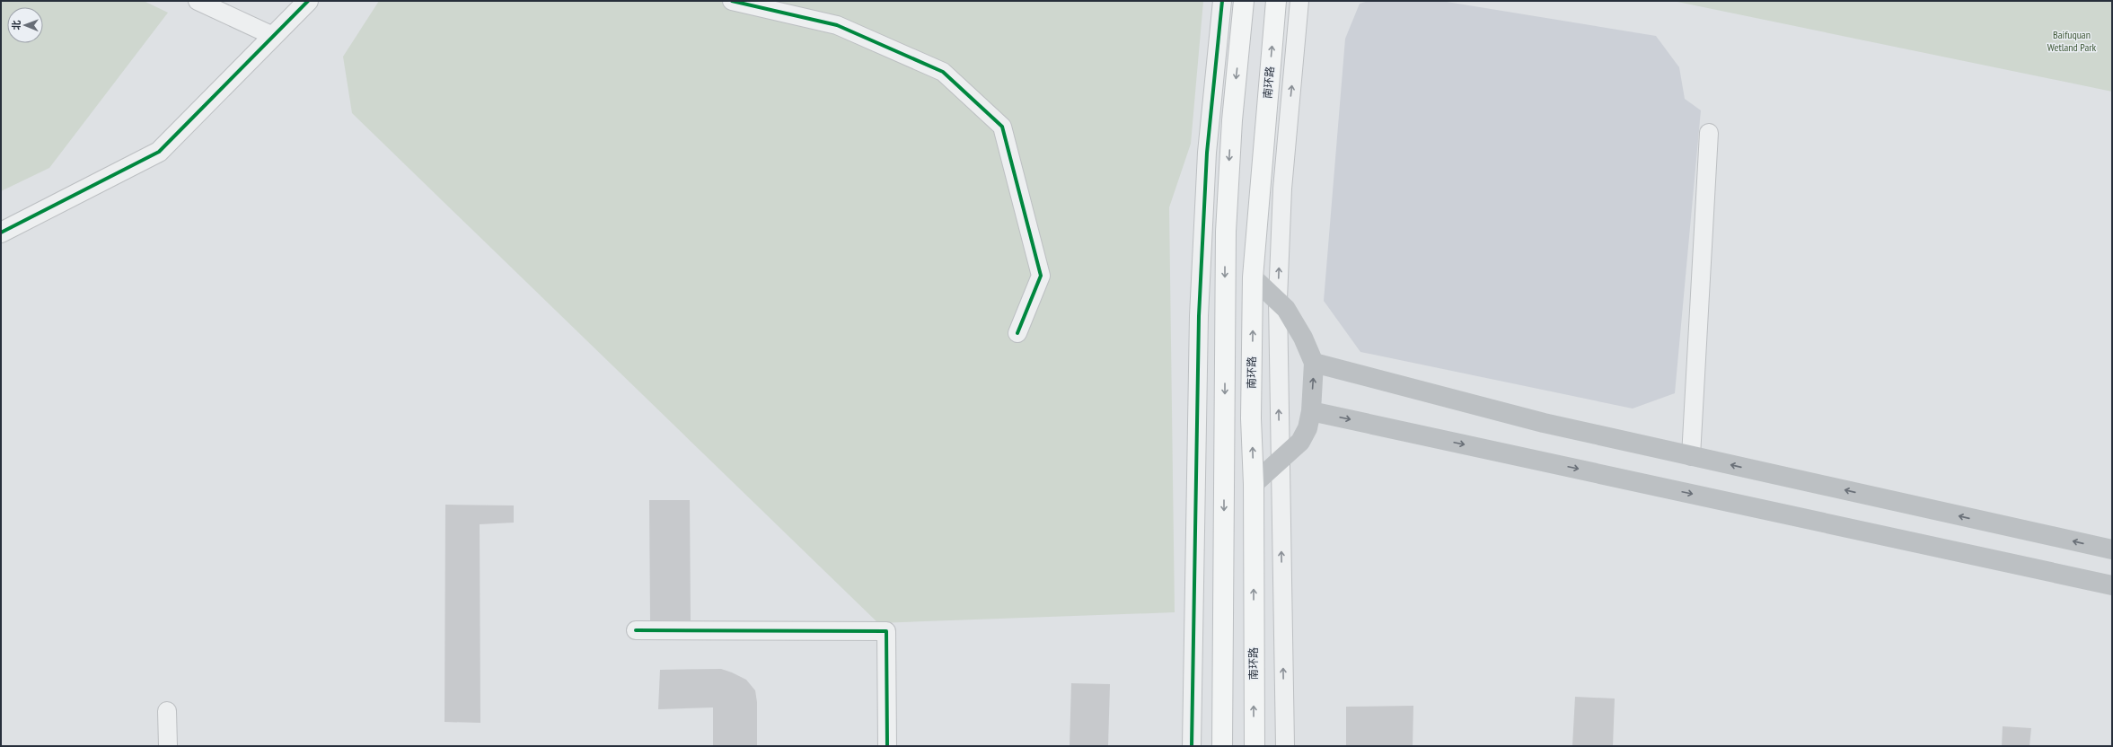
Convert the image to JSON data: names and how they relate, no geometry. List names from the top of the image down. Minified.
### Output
{"streets":{"main road":["南环路"]},"parks":["Baifuquan Wetland Park"],"north":"left"}
